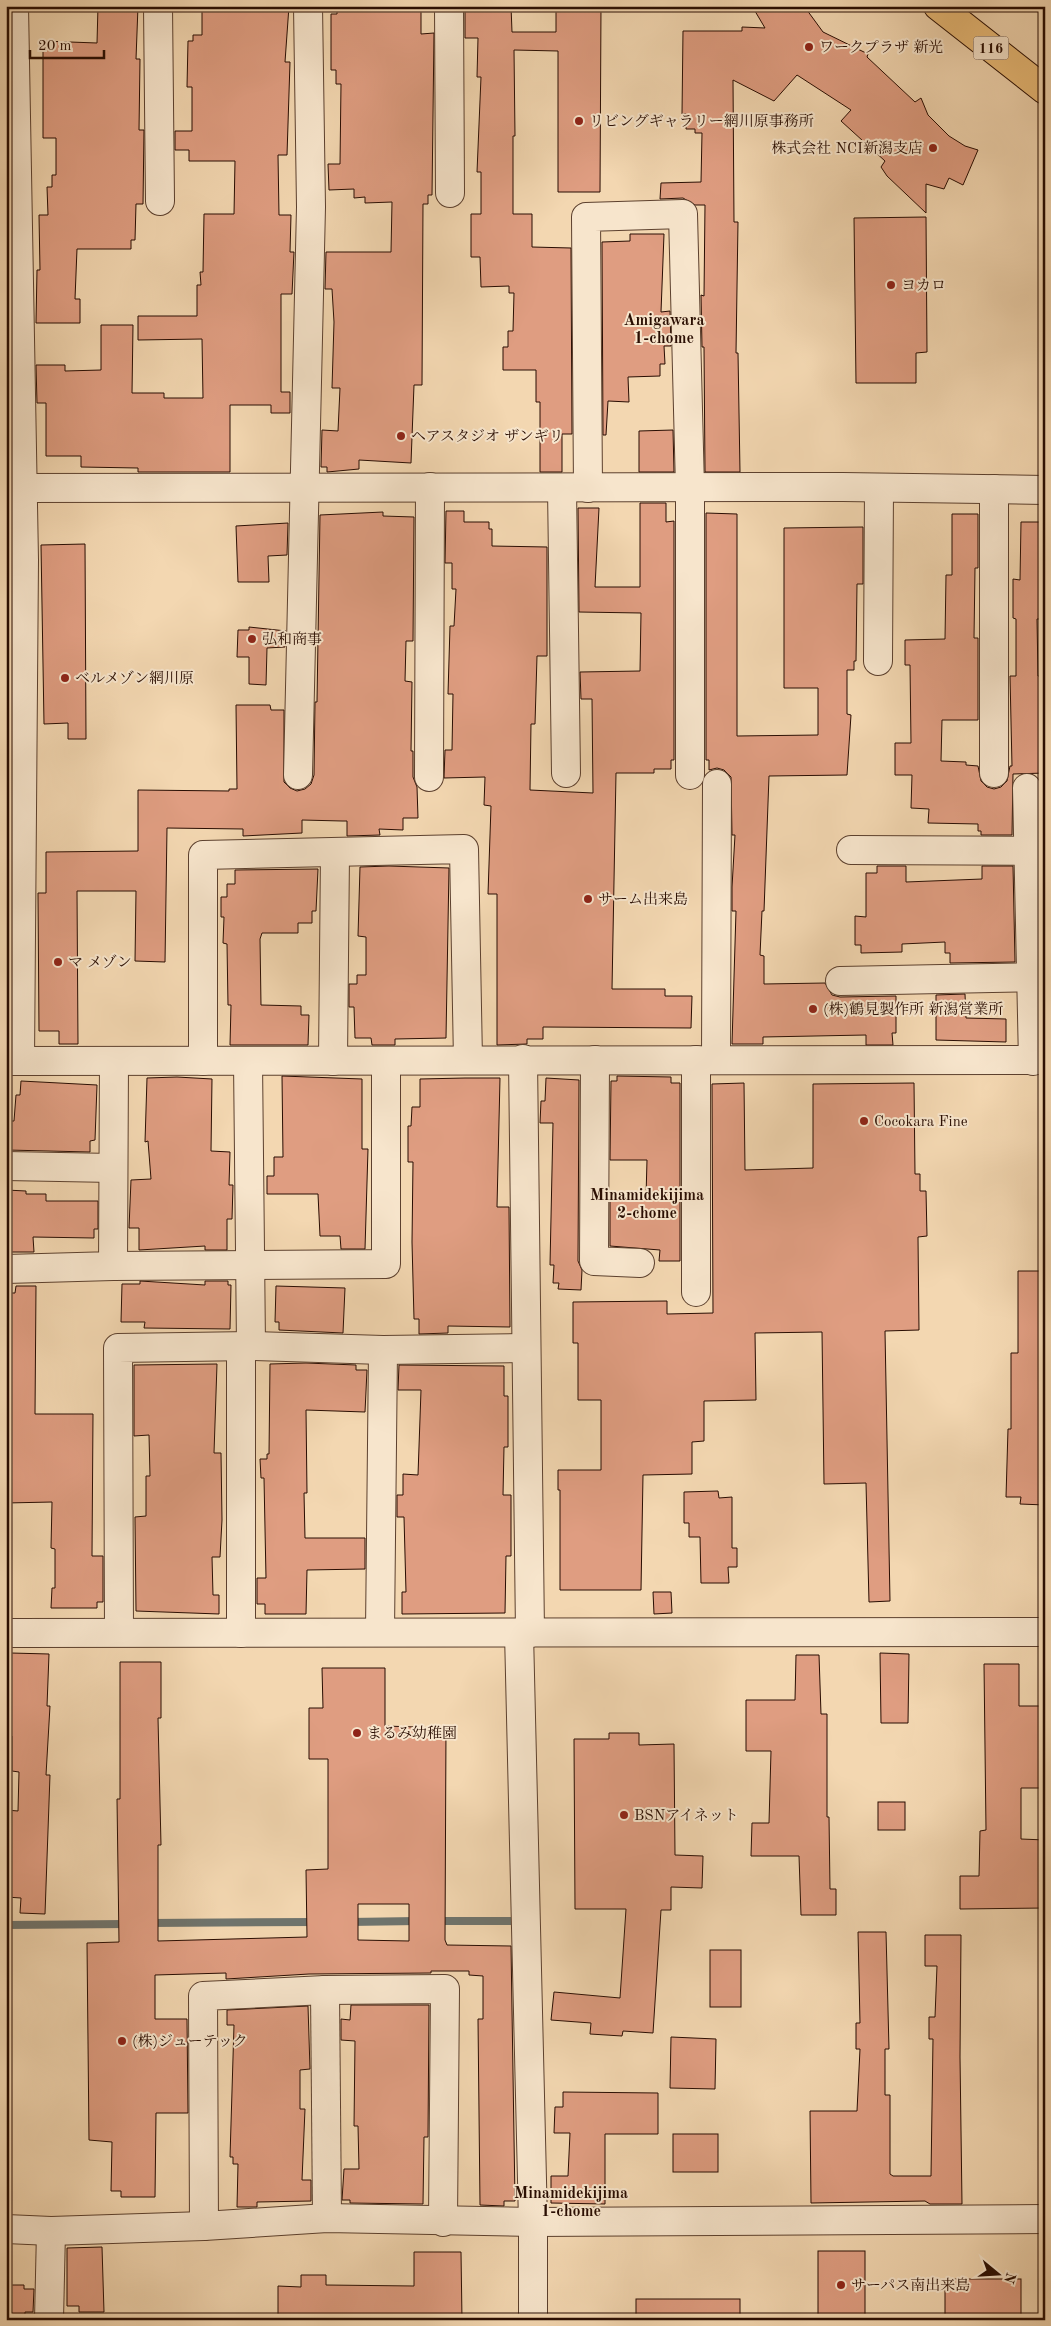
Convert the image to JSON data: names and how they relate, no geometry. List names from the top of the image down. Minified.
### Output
{"streets":{"highway":["116"]},"districts":["Amigawara 1-chome","Minamidekijima 2-chome","Minamidekijima 1-chome"],"places":["ワークプラザ 新光","リビングギャラリー網川原事務所","株式会社 NCI新潟支店","ヨカロ","ヘアスタジオ ザンギリ","弘和商事","ベルメゾン網川原","サーム出来島","マ メゾン","(株)鶴見製作所 新潟営業所","Cocokara Fine","まるみ幼稚園","BSNアイネット","(株)ジューテック","サーパス南出来島"],"scale_bar":"20 m","north":"right"}
